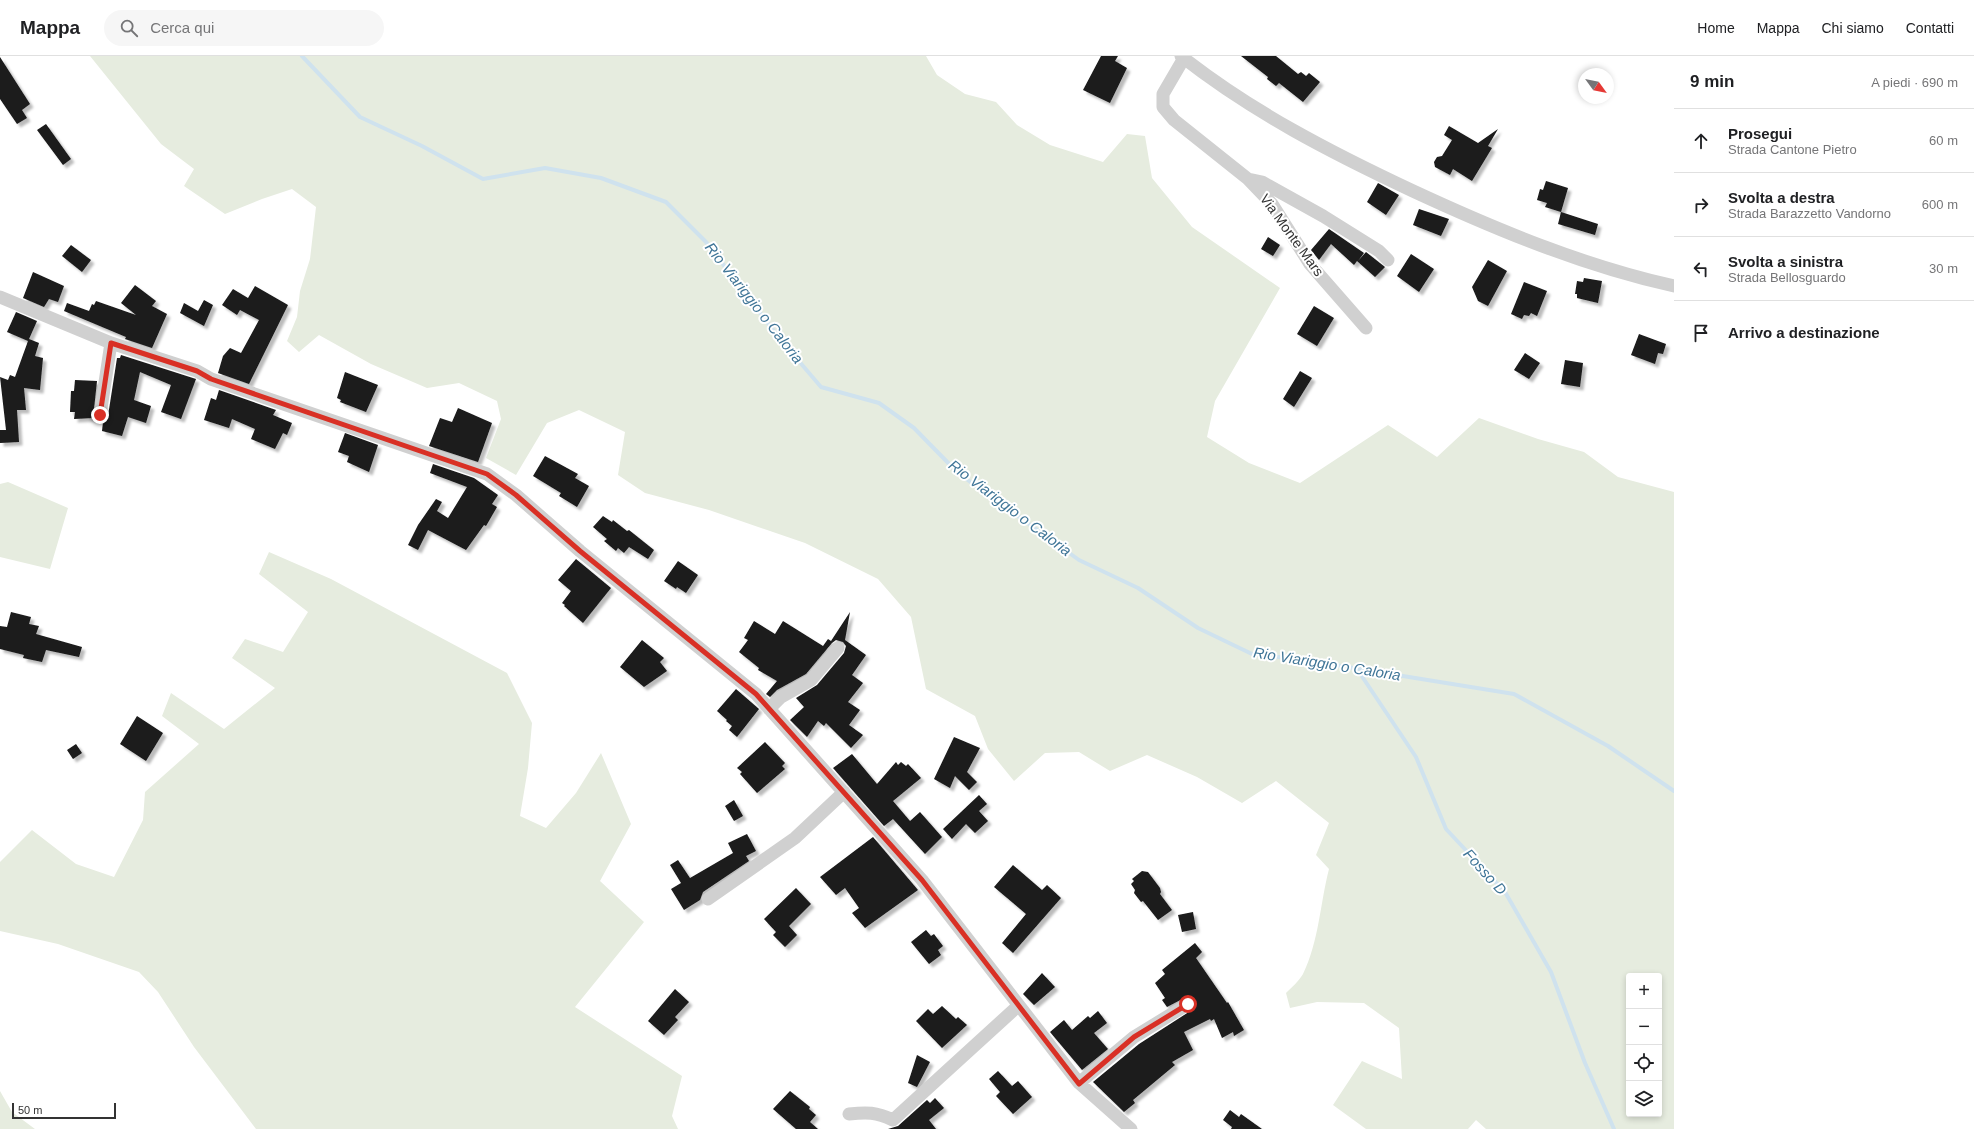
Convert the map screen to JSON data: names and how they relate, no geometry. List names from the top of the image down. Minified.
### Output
{"streets":{"street":["Via Monte Mars"]},"water":["Rio Viariggio o Caloria","Fosso D"],"scale_bar":"50 m","north":"bottom right","page":{"header":"Mappa","search":"Cerca qui","nav":["Home","Mappa","Chi siamo","Contatti"],"heading":["9 min","A piedi · 690 m"],"list":[["Prosegui","Strada Cantone Pietro","60 m"],["Svolta a destra","Strada Barazzetto Vandorno","600 m"],["Svolta a sinistra","Strada Bellosguardo","30 m"],"Arrivo a destinazione"],"map_buttons":["+","−"],"scale":"50 m"}}
